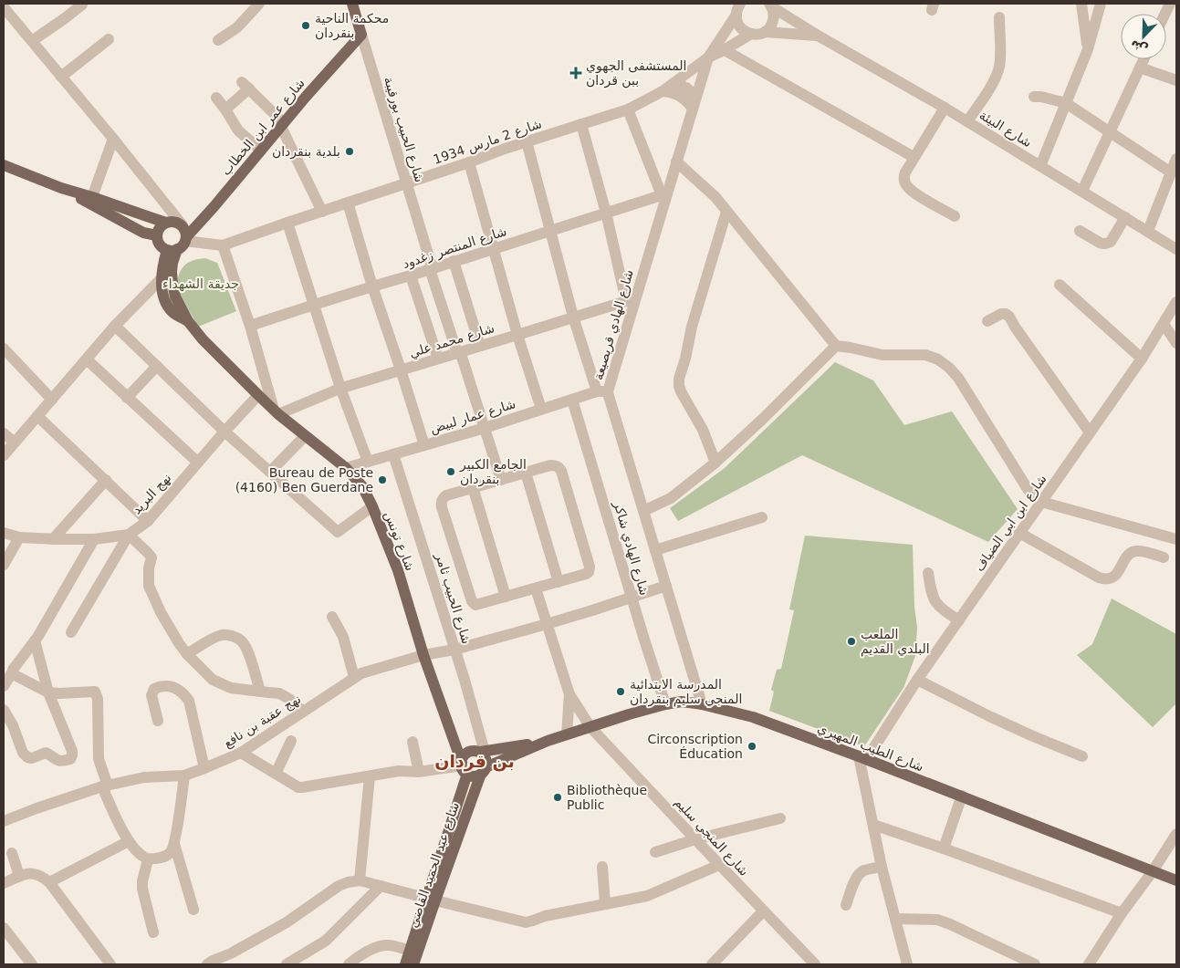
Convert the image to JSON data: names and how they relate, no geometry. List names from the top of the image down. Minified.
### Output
{"streets":{"main road":["شارع عمر ابن الخطاب","شارع الحبيب بورقيبة","شارع تونس","شارع الطيب المهيري","شارع عبد الحميد القاضي"],"street":["شارع البيئة","شارع 2 مارس 1934","شارع المنتصر زغدود","شارع الهادي قريصيعة","شارع محمد علي","شارع عمار لبيض","نهج البريد","شارع ابن ابي الضياف","شارع الهادي شاكر","شارع الحبيب ثامر","نهج عقبة بن نافع","شارع المنجي سليم"]},"crossings":[["شارع عمر ابن الخطاب","شارع الحبيب بورقيبة"],["شارع عمر ابن الخطاب","شارع 2 مارس 1934"],["شارع الحبيب بورقيبة","شارع 2 مارس 1934"],["شارع الحبيب بورقيبة","شارع المنتصر زغدود"],["شارع الحبيب بورقيبة","شارع محمد علي"],["شارع الحبيب بورقيبة","شارع عمار لبيض"],["شارع 2 مارس 1934","شارع الهادي قريصيعة"],["شارع المنتصر زغدود","شارع الهادي قريصيعة"],["شارع الهادي قريصيعة","شارع محمد علي"],["شارع الهادي قريصيعة","شارع عمار لبيض"],["شارع الهادي قريصيعة","نهج عقبة بن نافع"],["شارع الهادي قريصيعة","شارع الطيب المهيري"],["شارع محمد علي","شارع تونس"],["شارع عمار لبيض","شارع تونس"],["شارع عمار لبيض","شارع الهادي شاكر"],["شارع عمار لبيض","شارع الحبيب ثامر"],["نهج البريد","شارع تونس"],["شارع ابن ابي الضياف","شارع الطيب المهيري"],["شارع تونس","شارع الحبيب ثامر"],["شارع تونس","نهج عقبة بن نافع"],["شارع تونس","شارع عبد الحميد القاضي"],["شارع الهادي شاكر","نهج عقبة بن نافع"],["شارع الهادي شاكر","شارع الطيب المهيري"],["شارع الحبيب ثامر","نهج عقبة بن نافع"],["شارع الحبيب ثامر","شارع عبد الحميد القاضي"],["شارع الطيب المهيري","شارع المنجي سليم"]],"districts":["بن قردان"],"parks":["جديقة الشهداء"],"places":{"other":["محكمة الناحية بنقردان","بلدية بنقردان","الجامع الكبير بنقردان","Bureau de Poste (4160) Ben Guerdane","الملعب البلدي القديم","المدرسة الابتدائية المنجي سليم بنقردان","Circonscription Éducation","Bibliothèque Public"],"health":["المستشفى الجهوي ببن قردان"]},"north":"bottom left"}
